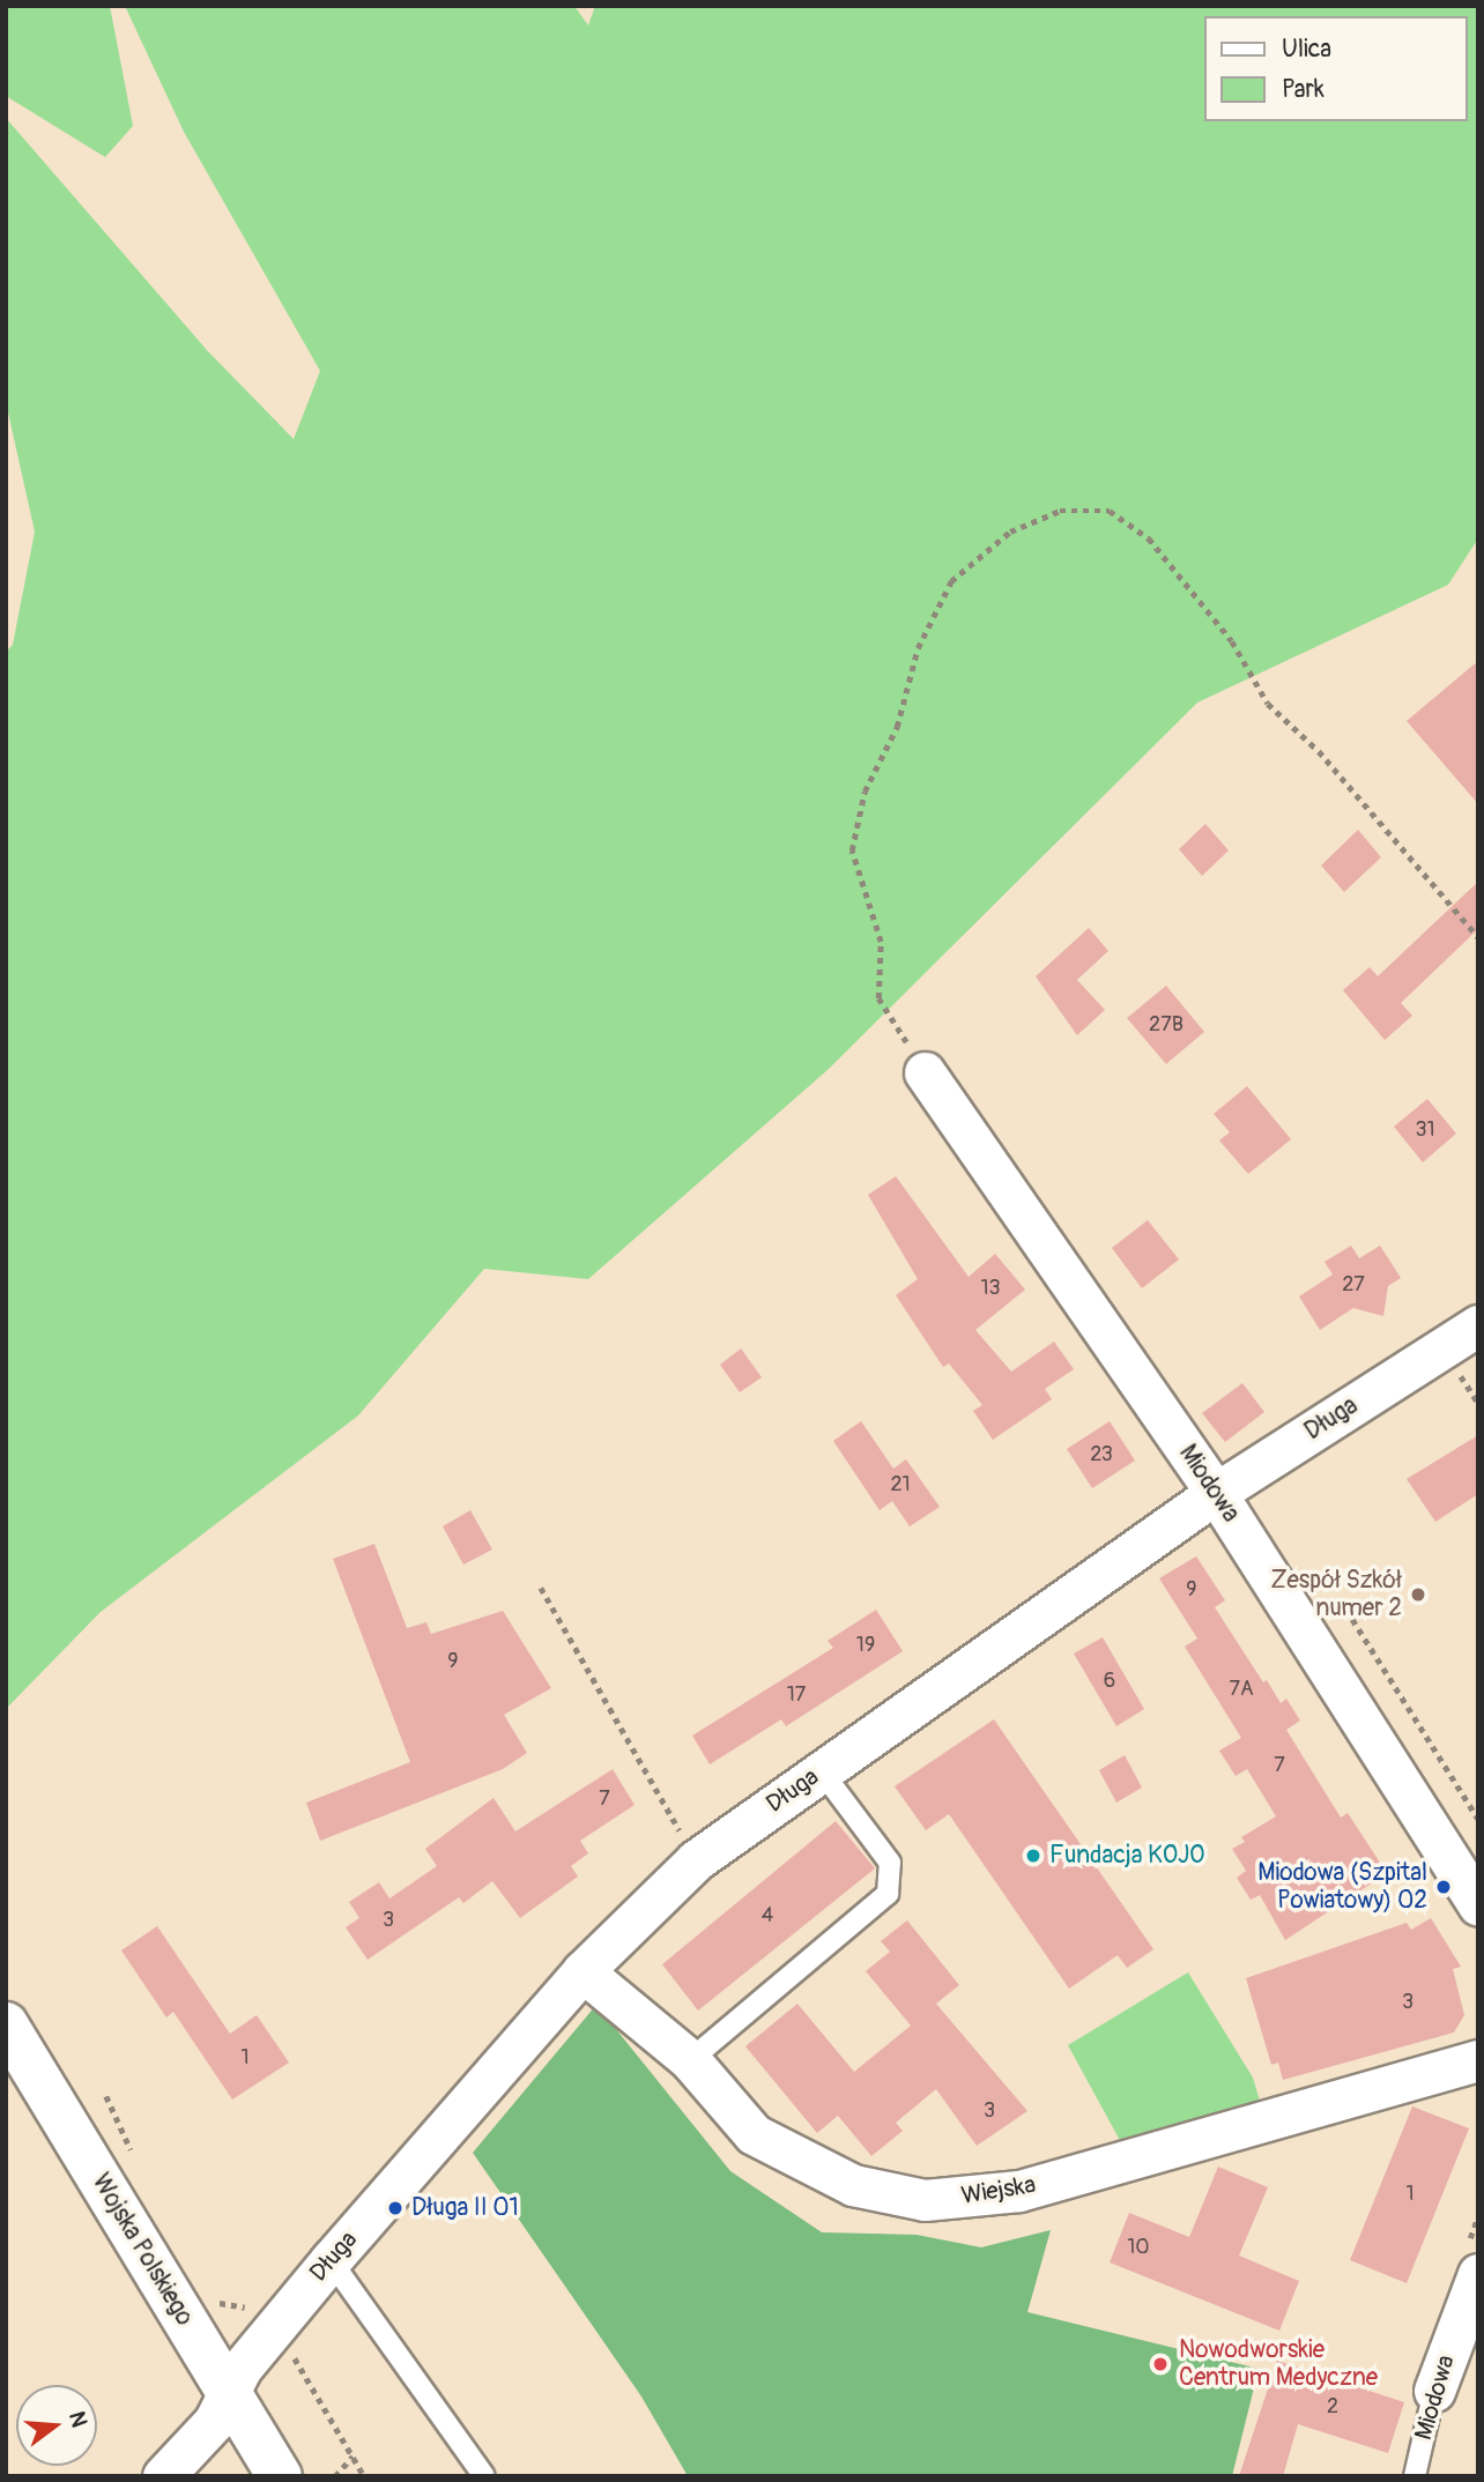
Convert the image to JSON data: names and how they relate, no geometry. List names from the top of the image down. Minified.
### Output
{"streets":{"main road":["Wojska Polskiego"],"street":["Długa","Miodowa","Wiejska"]},"crossings":[["Długa","Miodowa"],["Długa","Wiejska"],["Długa","Wojska Polskiego"]],"places":["Zespół Szkół numer 2","Fundacja KOJO","Miodowa (Szpital Powiatowy) 02","Długa II 01","Nowodworskie Centrum Medyczne"],"house_numbers":["27B","31","27","13","23","21","9","19","9","6","7A","17","7","7","4","3","3","1","3","1","10","2"],"legend":["Ulica","Park"],"north":"right"}
